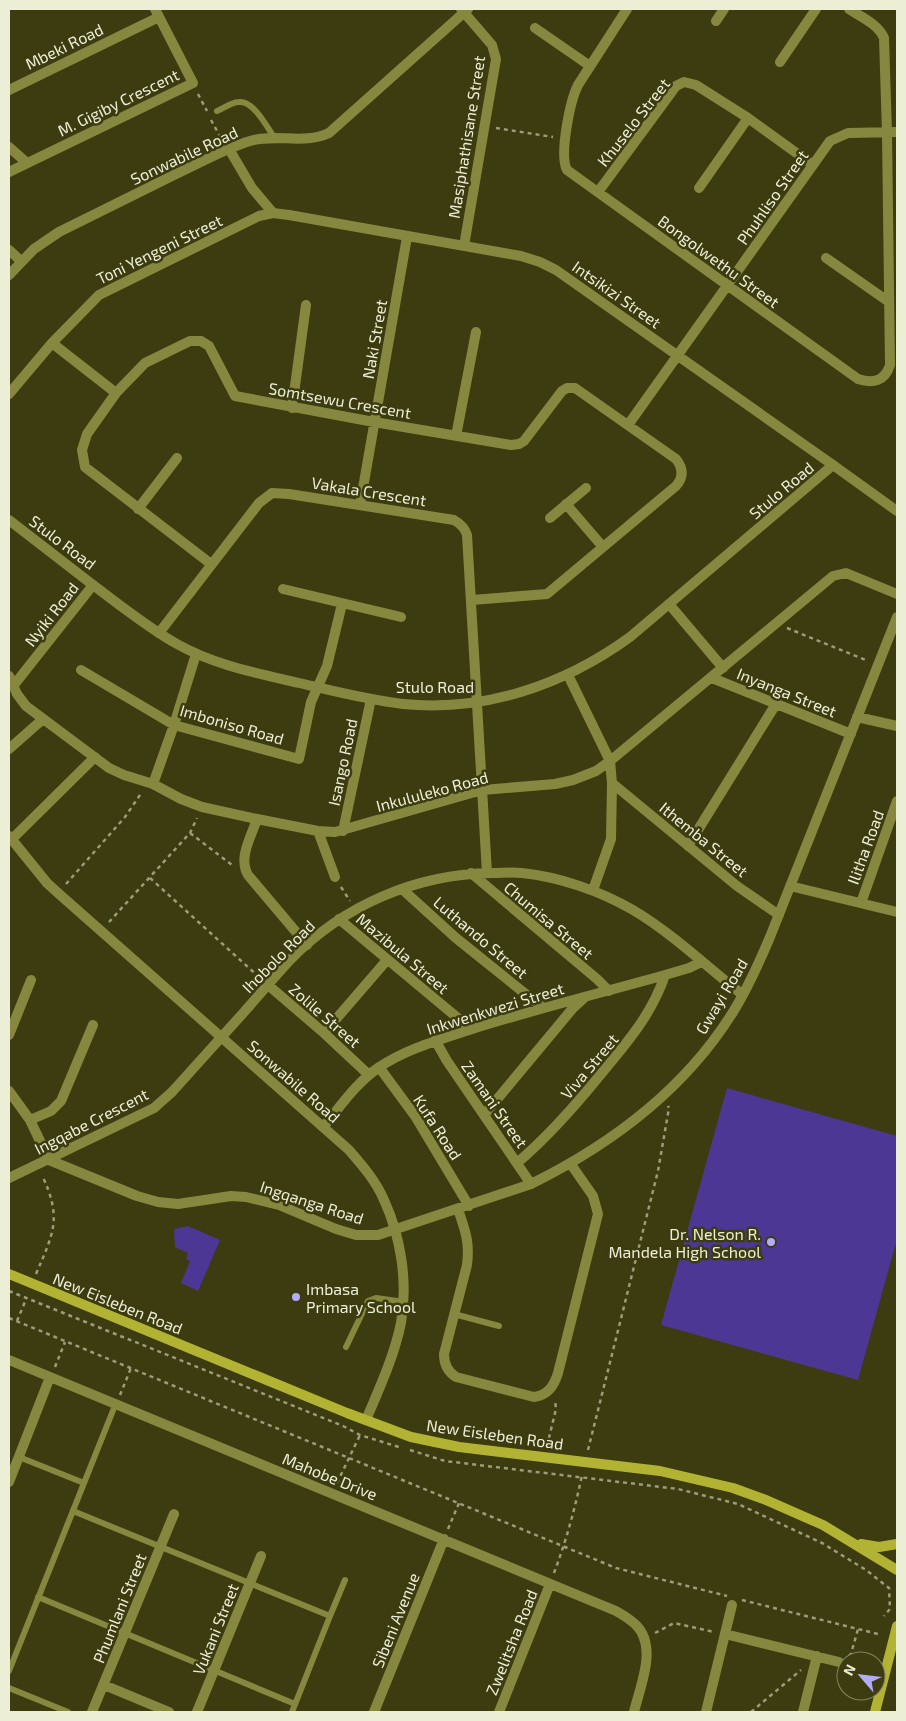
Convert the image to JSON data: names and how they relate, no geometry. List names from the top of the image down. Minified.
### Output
{"streets":{"main road":["New Eisleben Road"],"street":["Mbeki Road","M. Gigiby Crescent","Khuselo Street","Masiphathisane Street","Sonwabile Road","Phuhliso Street","Toni Yengeni Street","Bongolwethu Street","Intsikizi Street","Naki Street","Somtsewu Crescent","Stulo Road","Vakala Crescent","Nyiki Road","Inyanga Street","Imboniso Road","Isango Road","Inkululeko Road","Ithemba Street","Ilitha Road","Chumisa Street","Luthando Street","Mazibula Street","Ihobolo Road","Gwayi Road","Inkwenkwezi Street","Zolile Street","Viva Street","Zamani Street","Ingqabe Crescent","Kufa Road","Ingqanga Road","Mahobe Drive","Phumlani Street","Sibeni Avenue","Vukani Street","Zwelitsha Road"]},"crossings":[["Mbeki Road","M. Gigiby Crescent"],["Khuselo Street","Phuhliso Street"],["Khuselo Street","Bongolwethu Street"],["Masiphathisane Street","Sonwabile Road"],["Masiphathisane Street","Intsikizi Street"],["Sonwabile Road","Ihobolo Road"],["Sonwabile Road","Gwayi Road"],["Sonwabile Road","Inkwenkwezi Street"],["Sonwabile Road","Ingqabe Crescent"],["Sonwabile Road","Ingqanga Road"],["Sonwabile Road","New Eisleben Road"],["Phuhliso Street","Bongolwethu Street"],["Phuhliso Street","Intsikizi Street"],["Phuhliso Street","Somtsewu Crescent"],["Toni Yengeni Street","Intsikizi Street"],["Intsikizi Street","Naki Street"],["Intsikizi Street","Stulo Road"],["Naki Street","Somtsewu Crescent"],["Naki Street","Vakala Crescent"],["Somtsewu Crescent","Vakala Crescent"],["Stulo Road","Vakala Crescent"],["Stulo Road","Nyiki Road"],["Stulo Road","Inyanga Street"],["Stulo Road","Imboniso Road"],["Stulo Road","Isango Road"],["Vakala Crescent","Inkululeko Road"],["Vakala Crescent","Ihobolo Road"],["Nyiki Road","Inkululeko Road"],["Inyanga Street","Inkululeko Road"],["Inyanga Street","Gwayi Road"],["Isango Road","Inkululeko Road"],["Ithemba Street","Gwayi Road"],["Chumisa Street","Ihobolo Road"],["Chumisa Street","Inkwenkwezi Street"],["Luthando Street","Ihobolo Road"],["Luthando Street","Inkwenkwezi Street"],["Mazibula Street","Ihobolo Road"],["Mazibula Street","Inkwenkwezi Street"],["Ihobolo Road","Gwayi Road"],["Ihobolo Road","Inkwenkwezi Street"],["Ihobolo Road","Zolile Street"],["Ihobolo Road","Ingqabe Crescent"],["Gwayi Road","Zamani Street"],["Gwayi Road","Kufa Road"],["Gwayi Road","Ingqanga Road"],["Inkwenkwezi Street","Zolile Street"],["Inkwenkwezi Street","Viva Street"],["Inkwenkwezi Street","Zamani Street"],["Inkwenkwezi Street","Kufa Road"],["Viva Street","Zamani Street"],["Ingqabe Crescent","Ingqanga Road"],["Mahobe Drive","Sibeni Avenue"],["Mahobe Drive","Zwelitsha Road"]],"places":["Dr. Nelson R. Mandela High School","Imbasa Primary School"],"north":"top left"}
